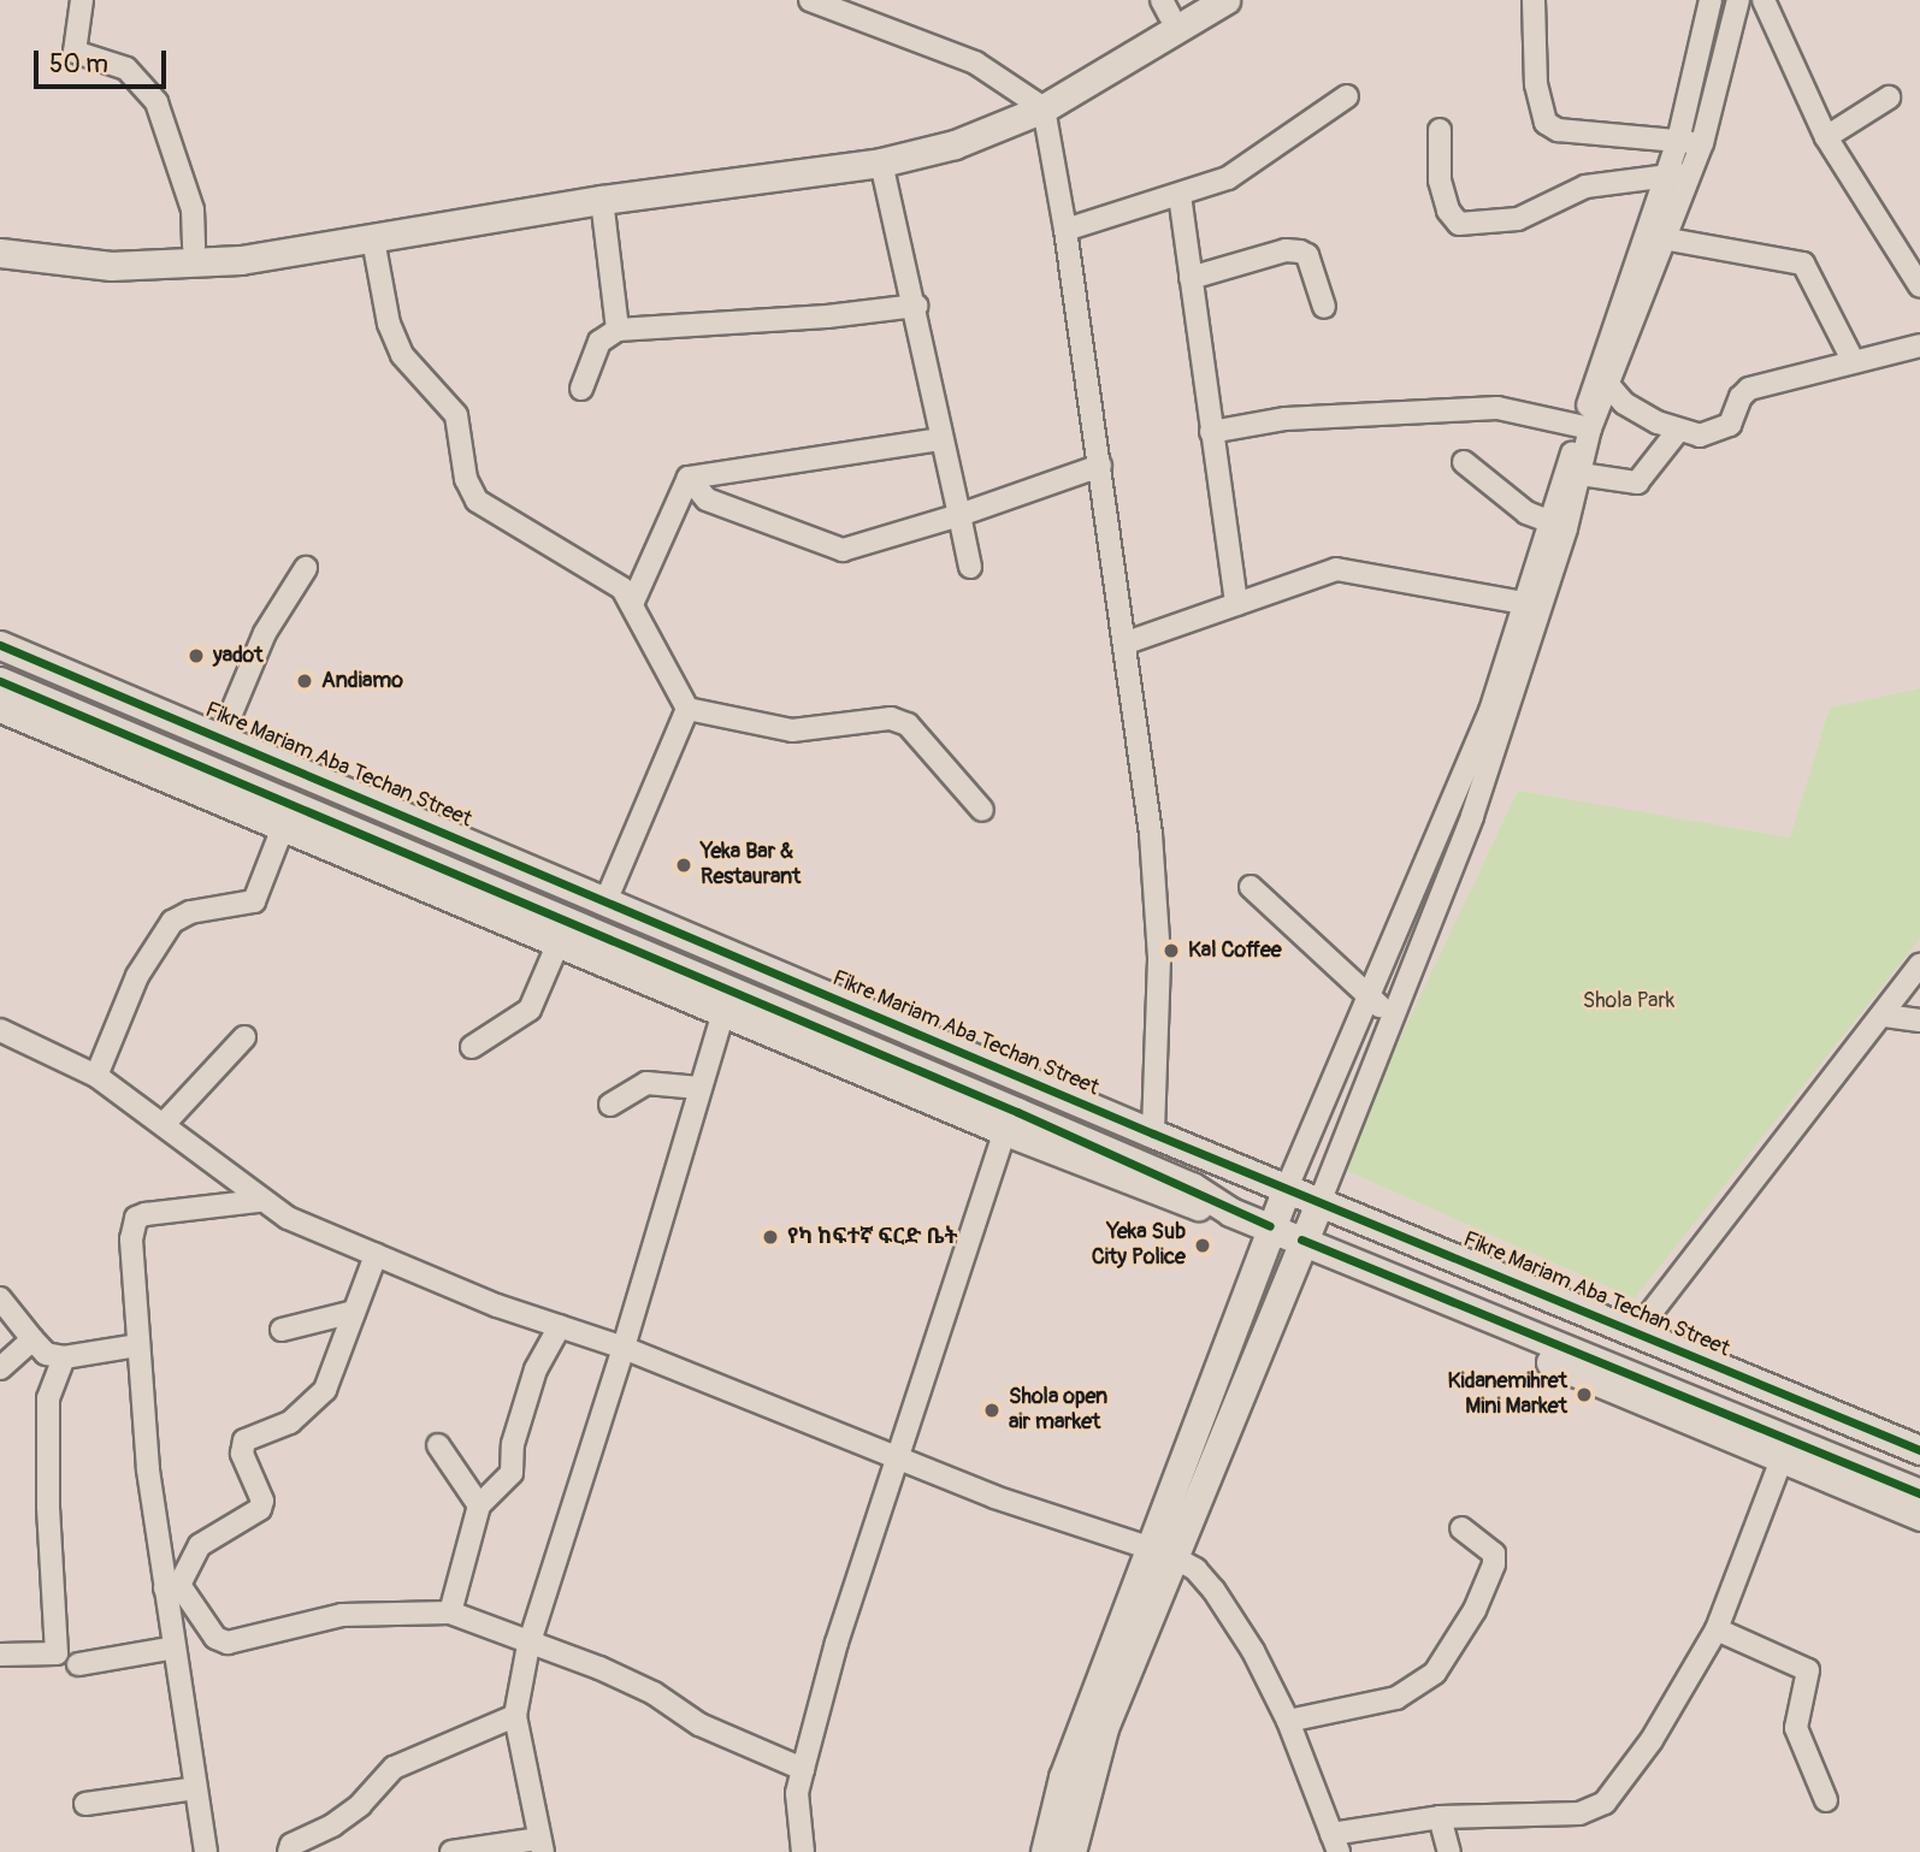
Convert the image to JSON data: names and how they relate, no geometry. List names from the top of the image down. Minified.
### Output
{"streets":{"main road":["Fikre Mariam Aba Techan Street"]},"parks":["Shola Park"],"places":["yadot","Andiamo","Yeka Bar & Restaurant","Kal Coffee","የካ ከፍተኛ ፍርድ ቤት","Yeka Sub City Police","Kidanemihret Mini Market","Shola open air market"],"scale_bar":"50 m"}
